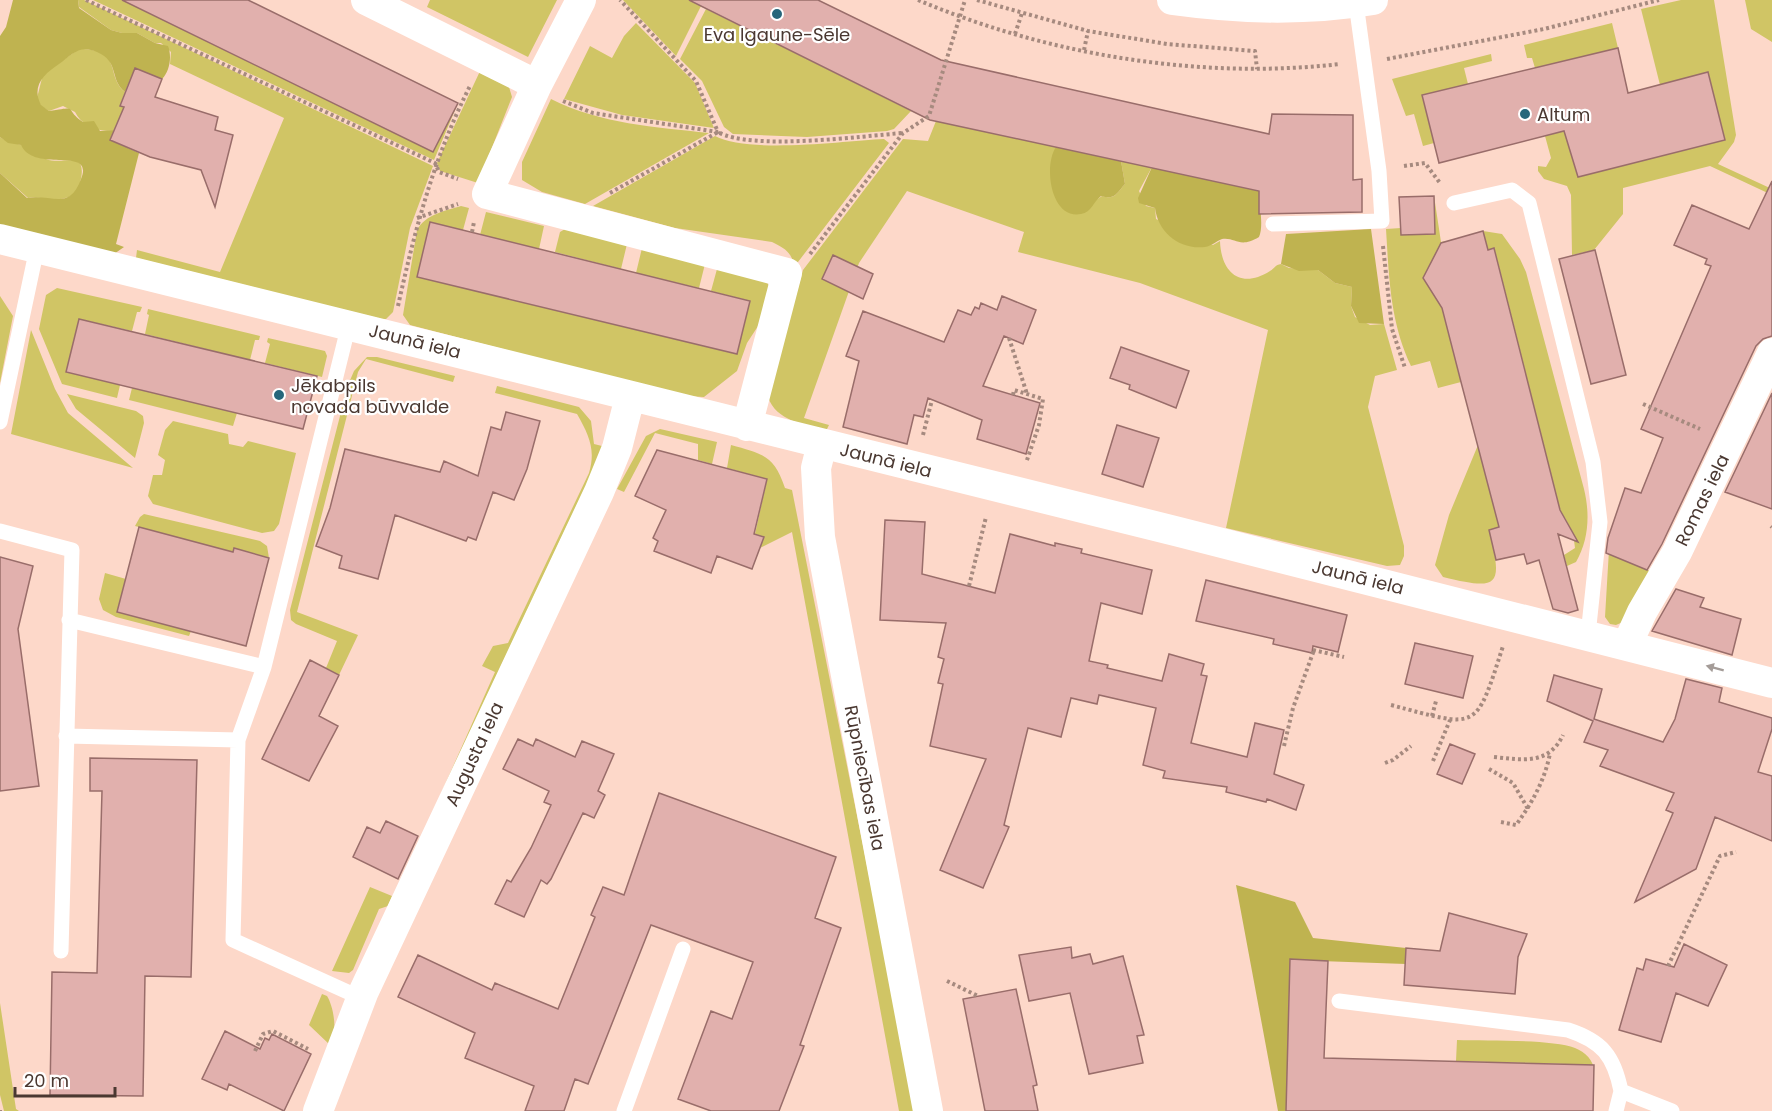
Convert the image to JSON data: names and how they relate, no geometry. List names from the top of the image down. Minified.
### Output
{"streets":{"street":["Jaunā iela","Romas iela","Augusta iela","Rūpniecības iela"]},"crossings":[["Jaunā iela","Romas iela"],["Jaunā iela","Augusta iela"],["Jaunā iela","Rūpniecības iela"]],"places":["Eva Igaune-Sēle","Altum","Jēkabpils novada būvvalde"],"scale_bar":"20 m"}
